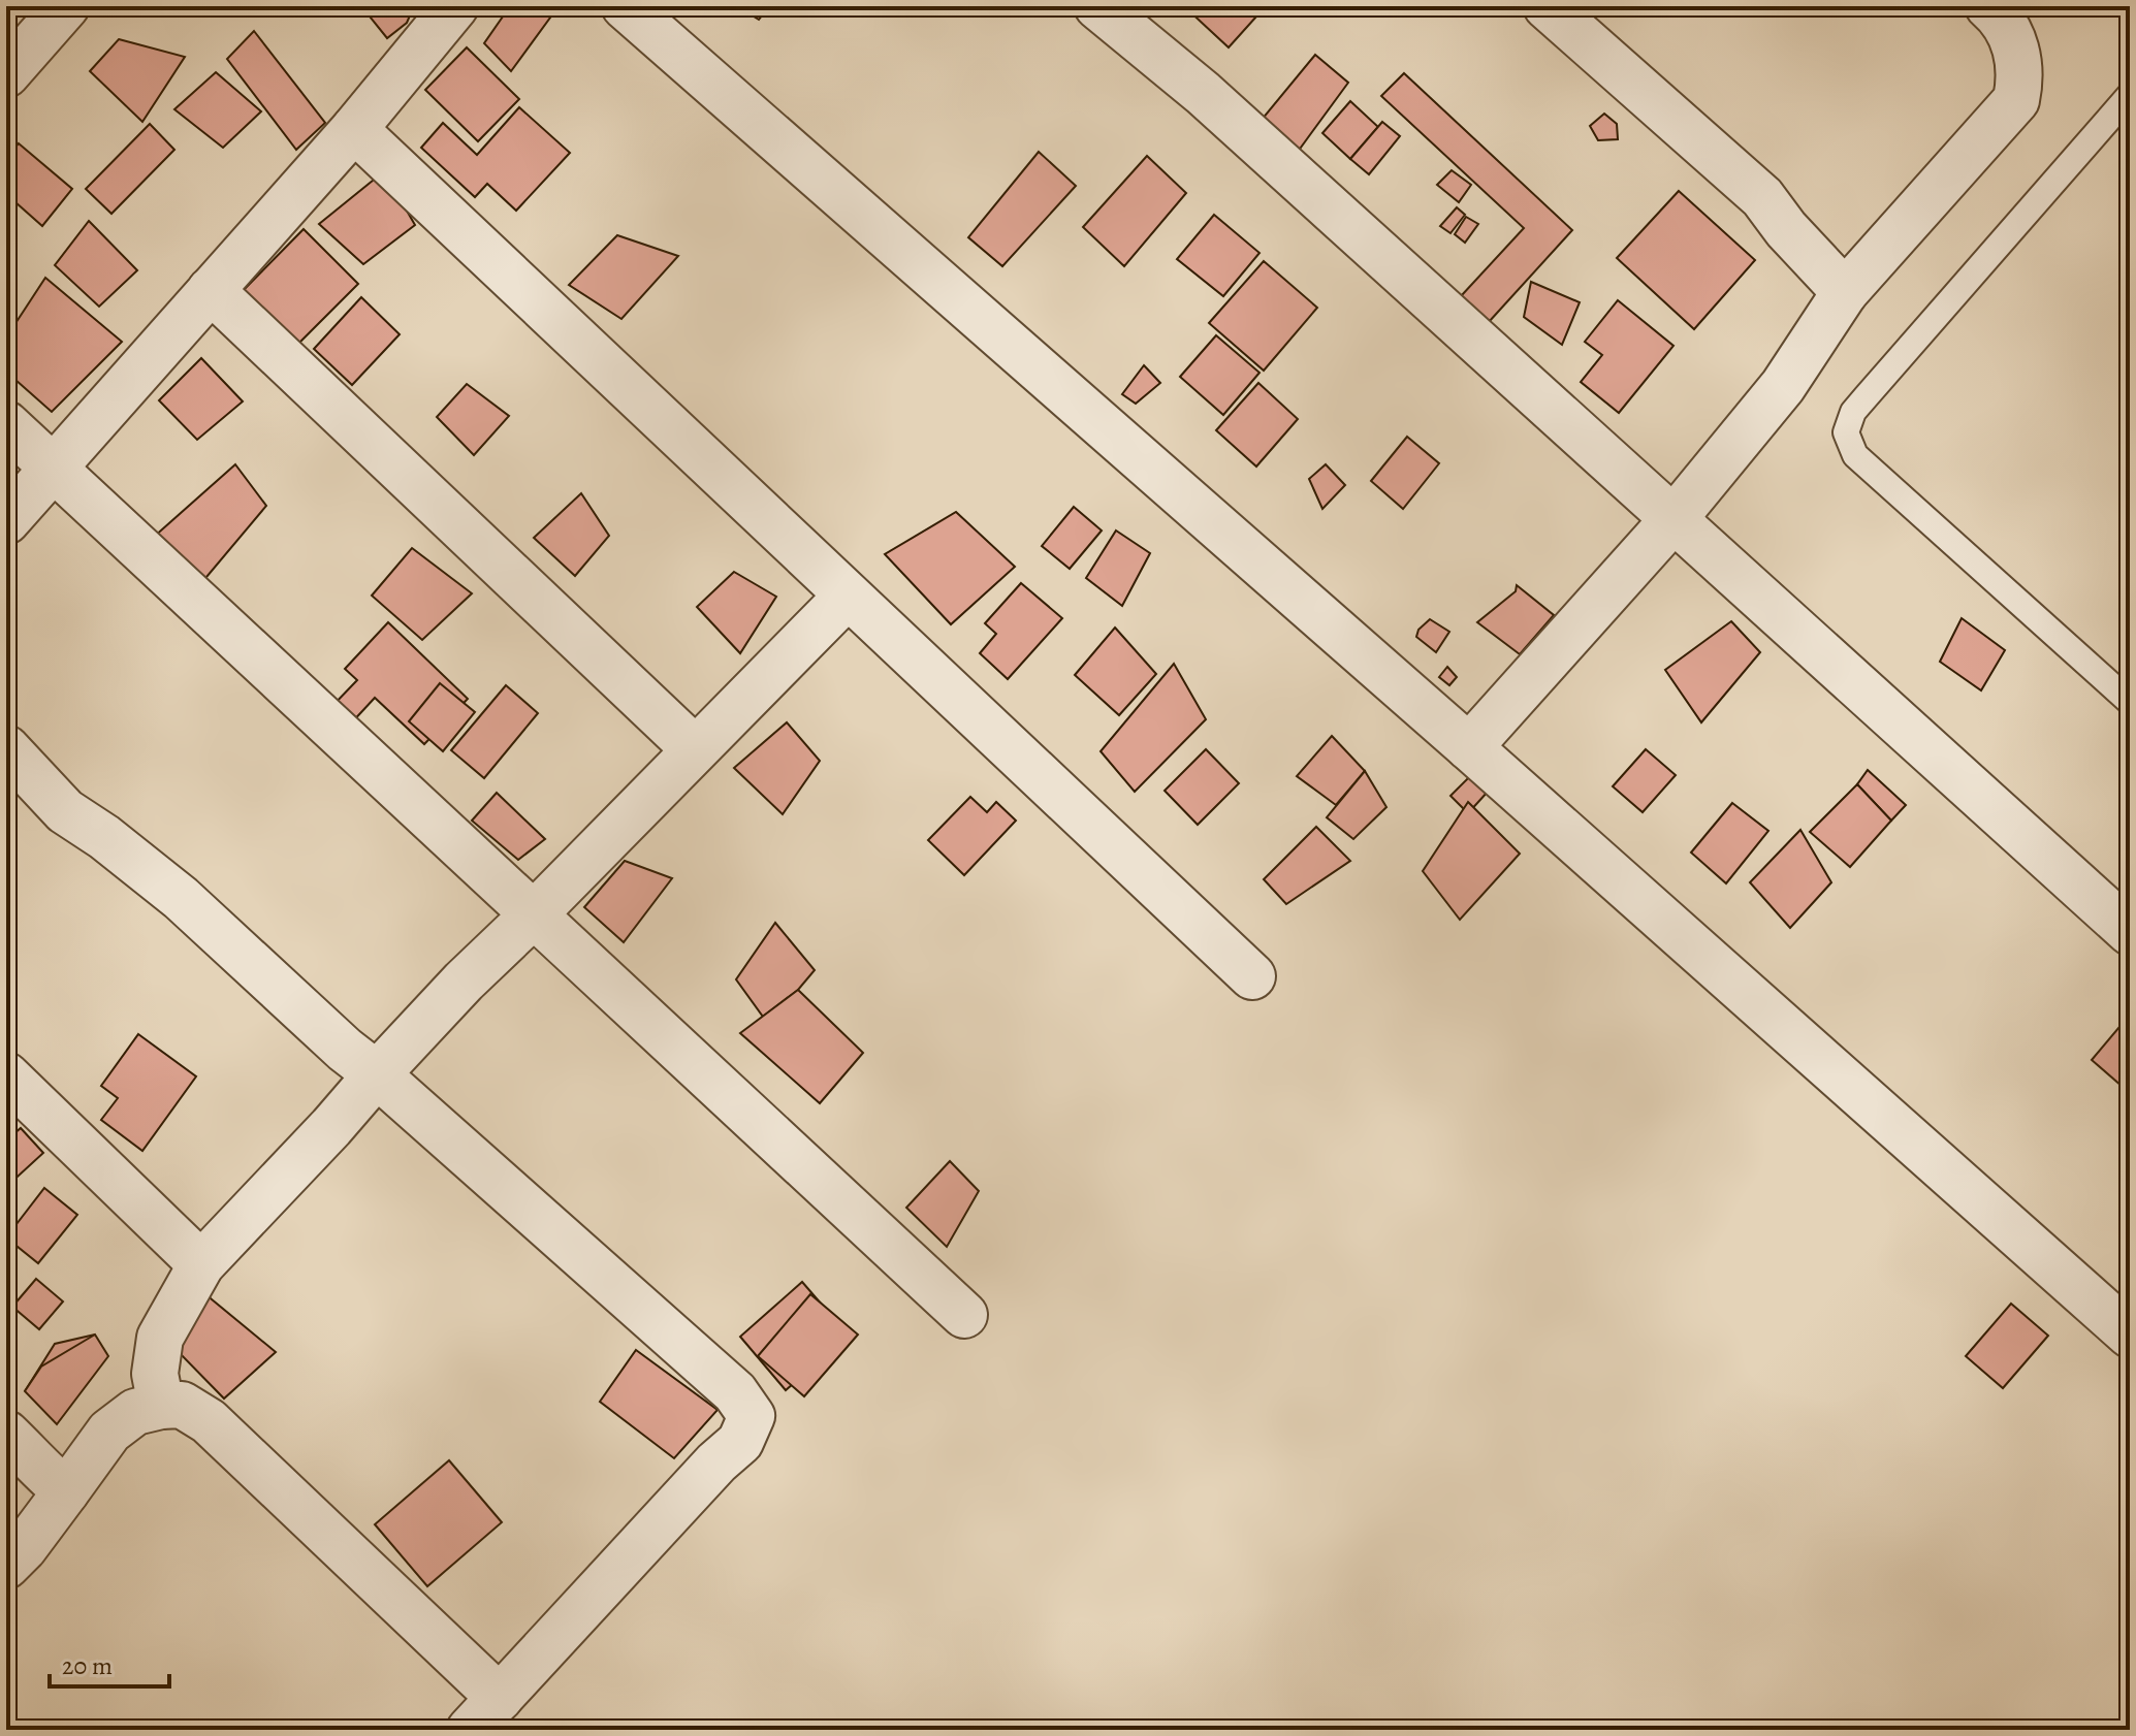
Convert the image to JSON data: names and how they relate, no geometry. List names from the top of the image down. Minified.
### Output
{"scale_bar":"20 m"}
